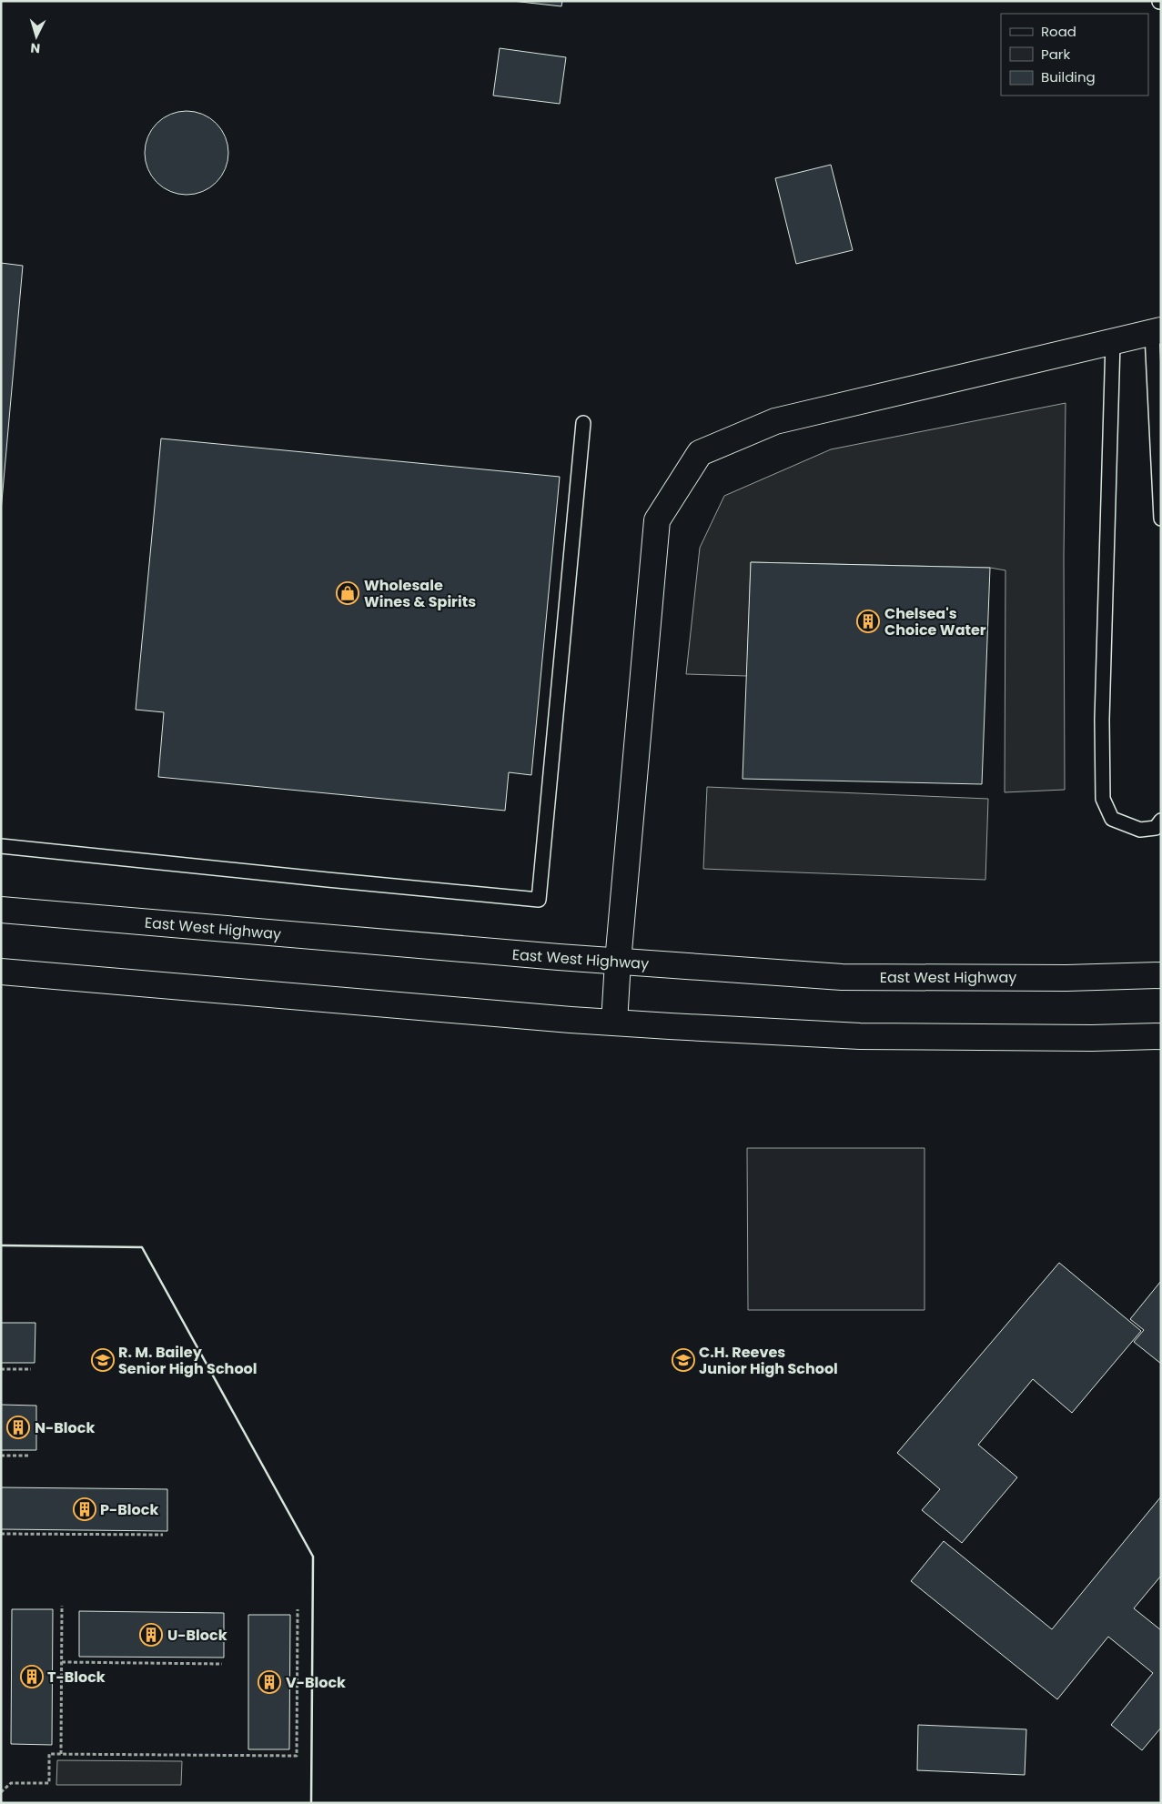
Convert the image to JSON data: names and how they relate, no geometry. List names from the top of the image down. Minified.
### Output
{"streets":{"main road":["East West Highway"]},"places":{"shop":["Wholesale Wines & Spirits"],"building":["Chelsea's Choice Water","N-Block","P-Block","U-Block","T-Block","V-Block"],"school or university":["R. M. Bailey Senior High School","C.H. Reeves Junior High School"]},"legend":["Road","Park","Building"],"north":"bottom"}
